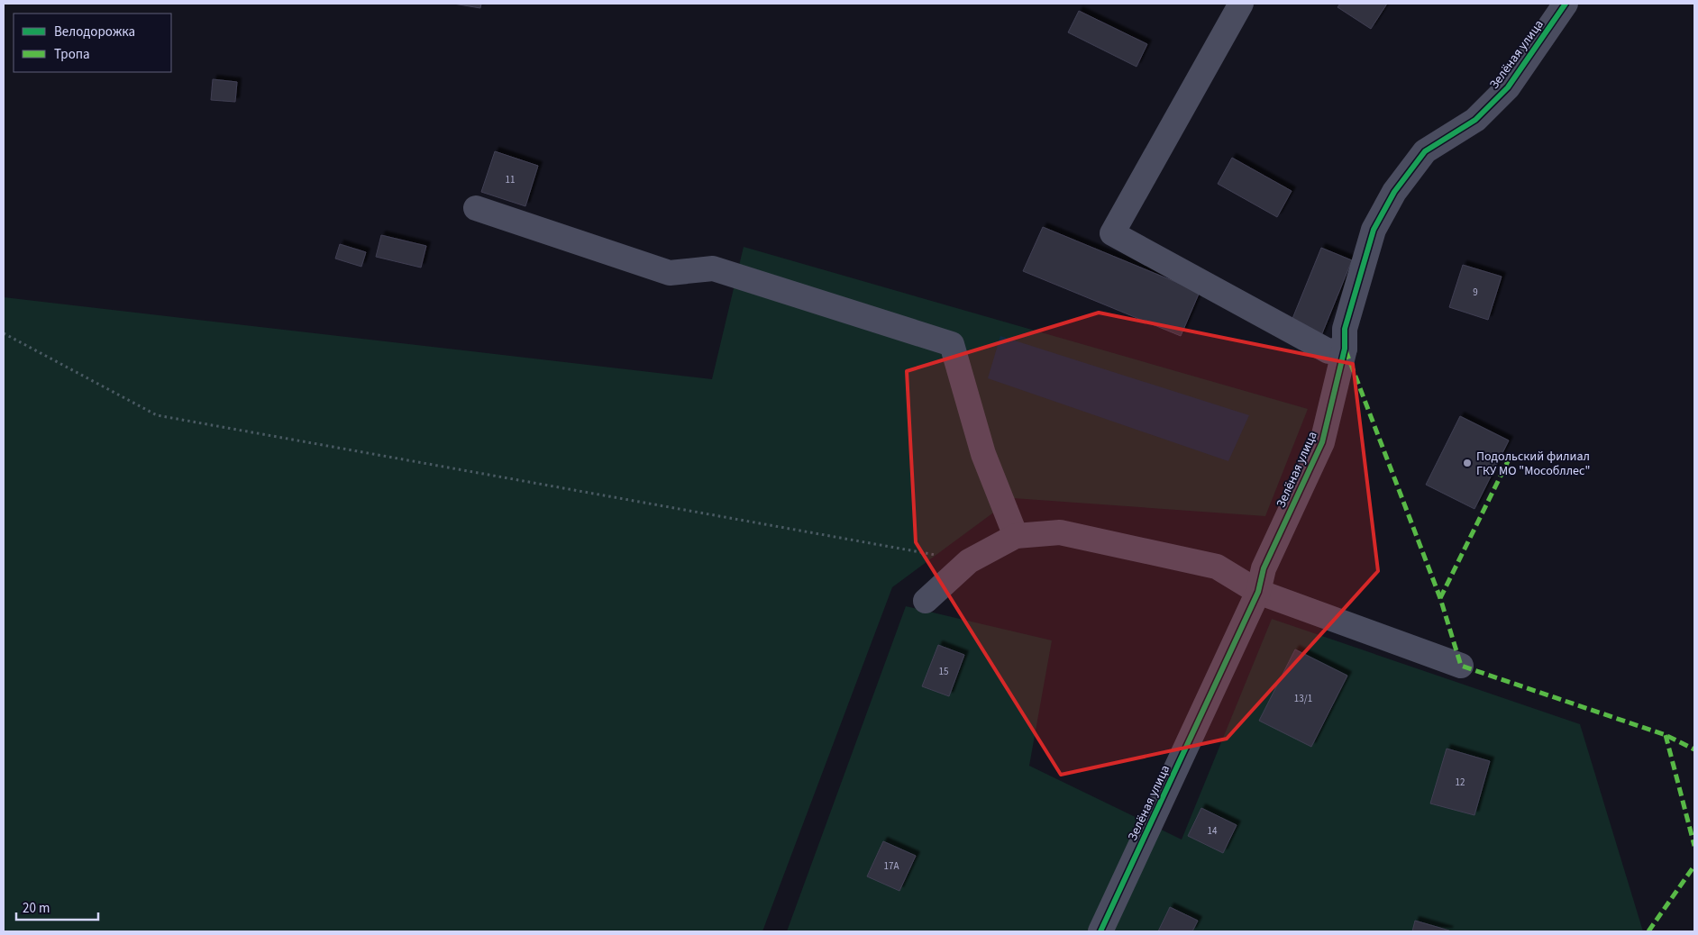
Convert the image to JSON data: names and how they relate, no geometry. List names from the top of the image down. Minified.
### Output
{"streets":{"street":["Зелёная улица"]},"places":["Подольский филиал ГКУ МО \"Мособллес\""],"house_numbers":["11","9","15","13/1","12","14","17А"],"legend":["Велодорожка","Тропа"],"scale_bar":"20 m"}
